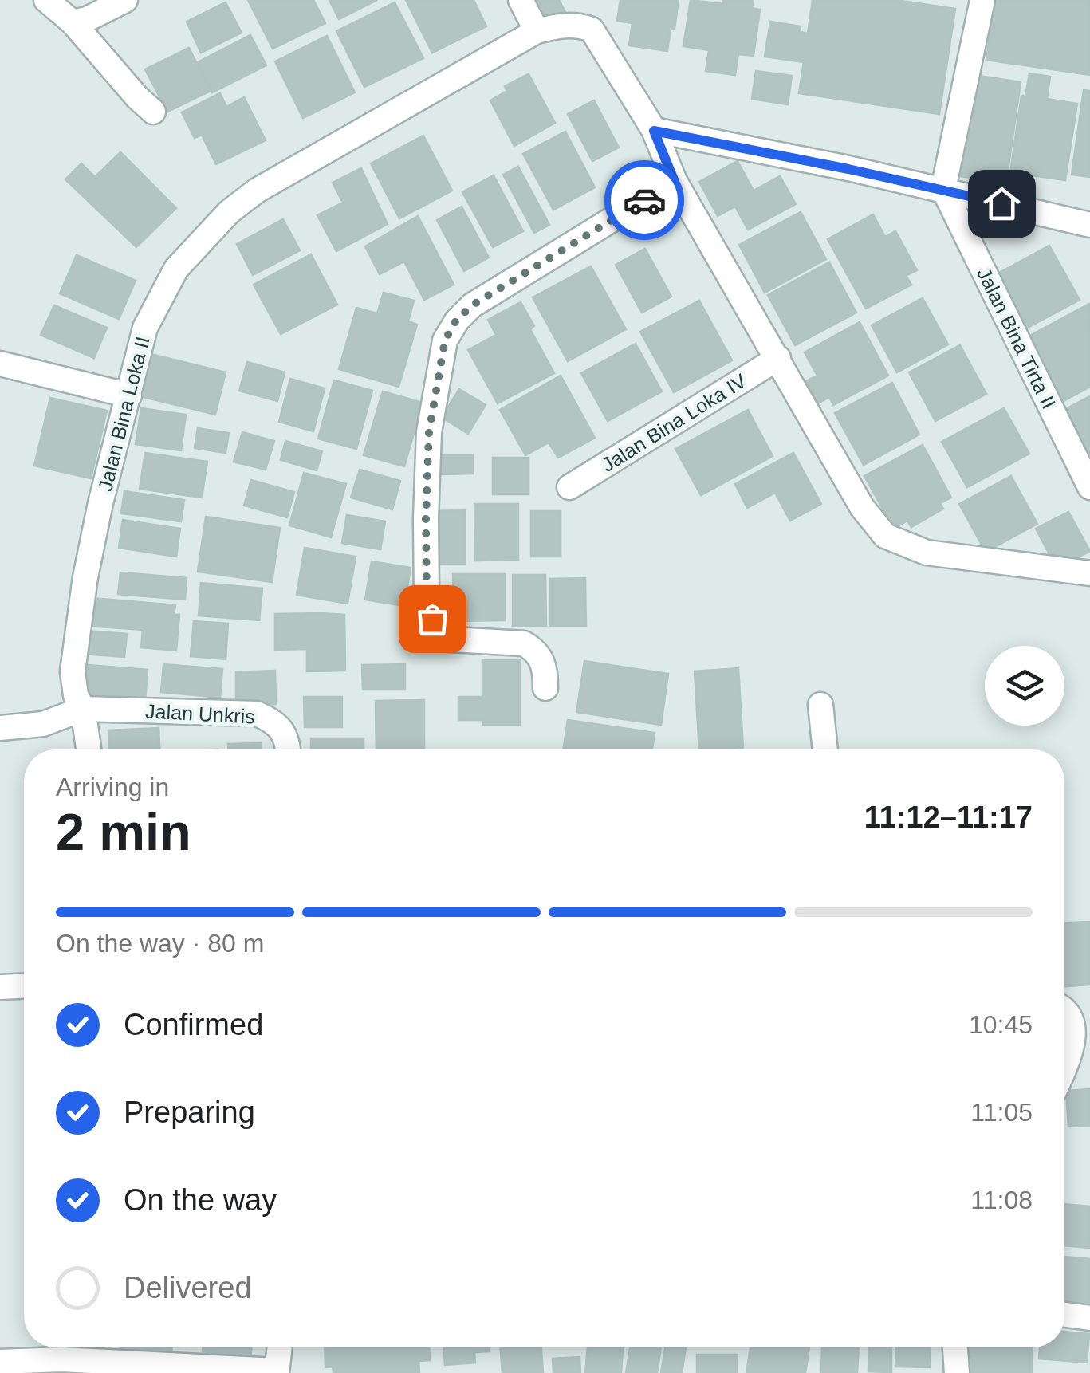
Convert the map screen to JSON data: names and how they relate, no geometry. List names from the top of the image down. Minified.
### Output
{"streets":{"street":["Jalan Bina Tirta II","Jalan Bina Loka II","Jalan Bina Loka IV","Jalan Unkris"]},"crossings":[["Jalan Bina Loka II","Jalan Unkris"]],"page":{"heading":["2 min","Arriving in","11:12–11:17"],"bar":"On the way · 80 m","list":[["Confirmed","10:45"],["Preparing","11:05"],["On the way","11:08"],"Delivered"]}}
